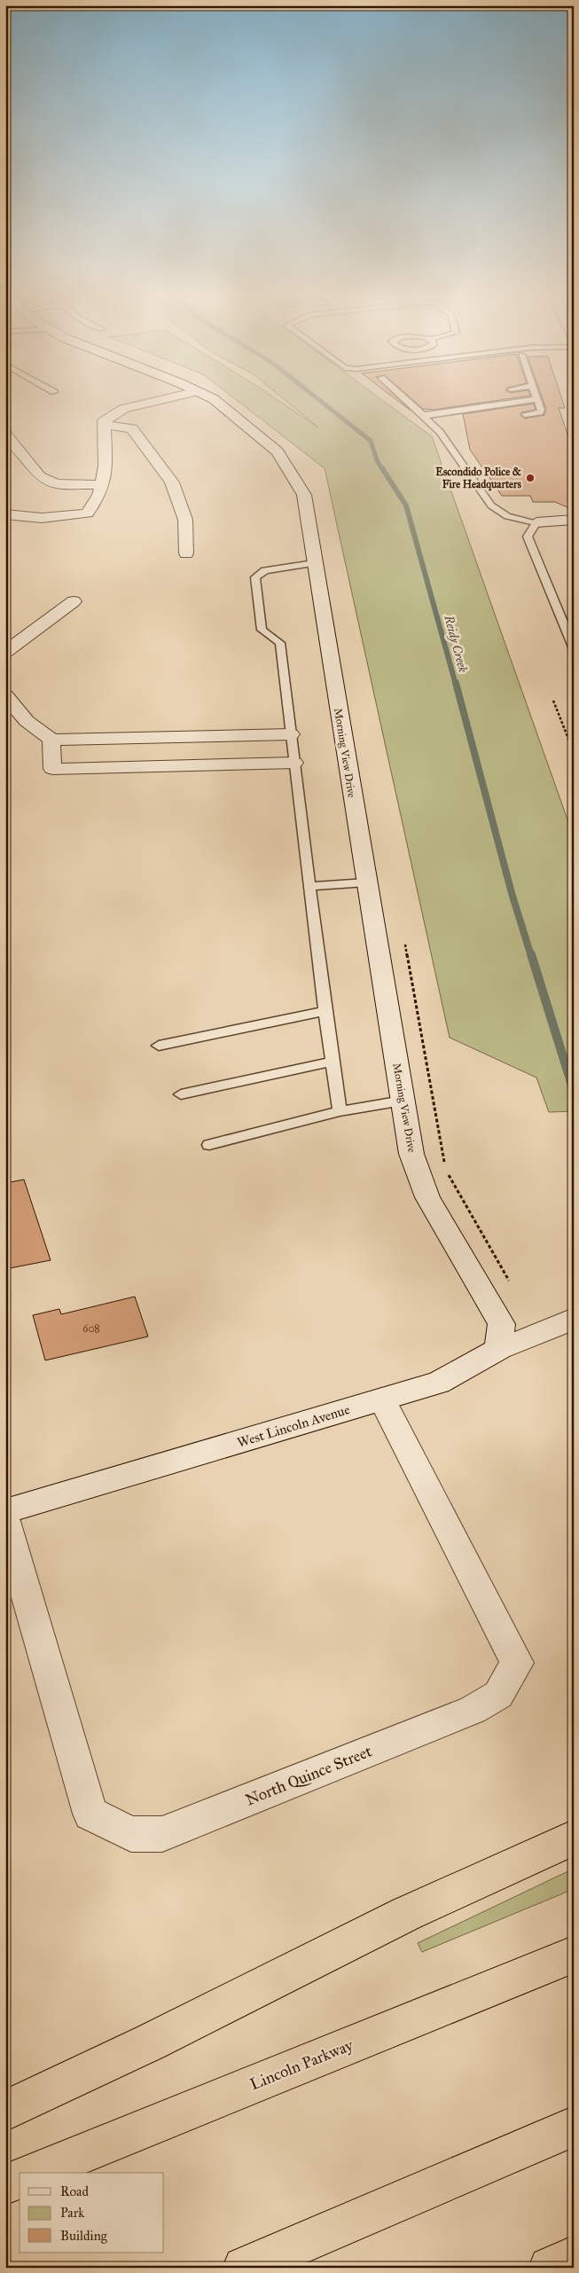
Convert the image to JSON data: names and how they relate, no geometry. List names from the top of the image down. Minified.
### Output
{"streets":{"highway":["Lincoln Parkway"],"street":["Morning View Drive","West Lincoln Avenue","North Quince Street"]},"crossings":[["Morning View Drive","West Lincoln Avenue"],["West Lincoln Avenue","North Quince Street"]],"water":["Reidy Creek"],"places":["Escondido Police & Fire Headquarters"],"house_numbers":["608"],"legend":["Road","Park","Building"]}
